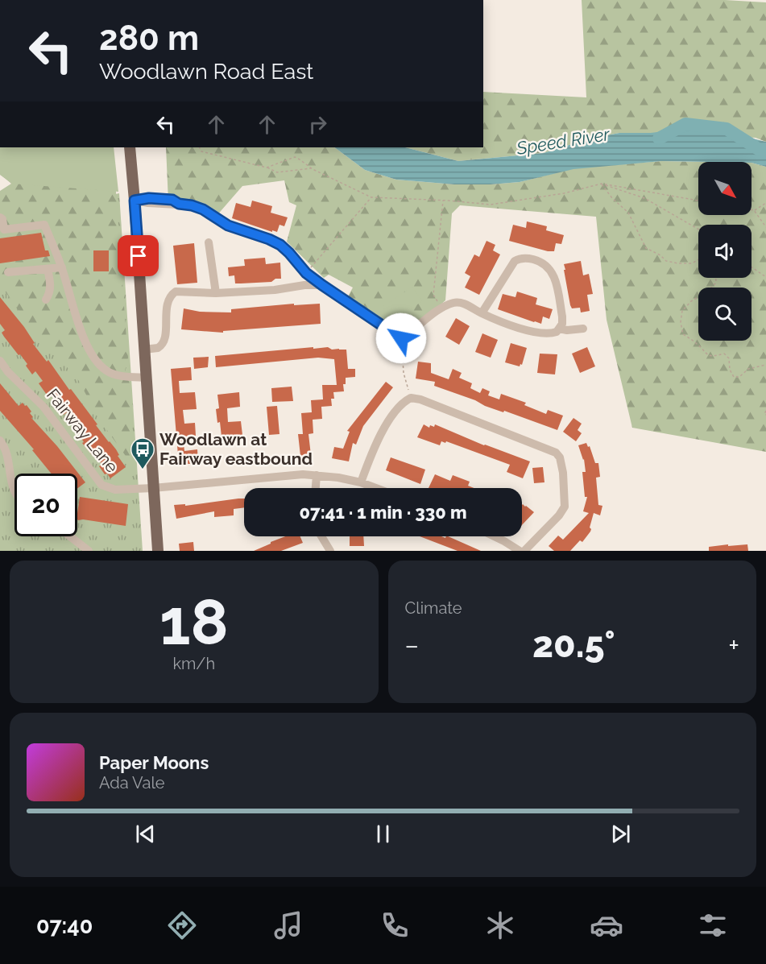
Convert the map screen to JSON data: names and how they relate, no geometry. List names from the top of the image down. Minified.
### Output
{"streets":{"street":["Fairway Lane"]},"water":["Speed River"],"places":{"bus stop":["Woodlawn at Fairway eastbound"]},"north":"bottom right","page":{"turn":["280 m","Woodlawn Road East"],"limit":"20","trip":"07:41 · 1 min · 330 m","tile":[["18","km/h"],"Climate"],"heat":["−","20.5°","+"],"song":["Paper Moons","Ada Vale"],"tabs":"07:40"}}
